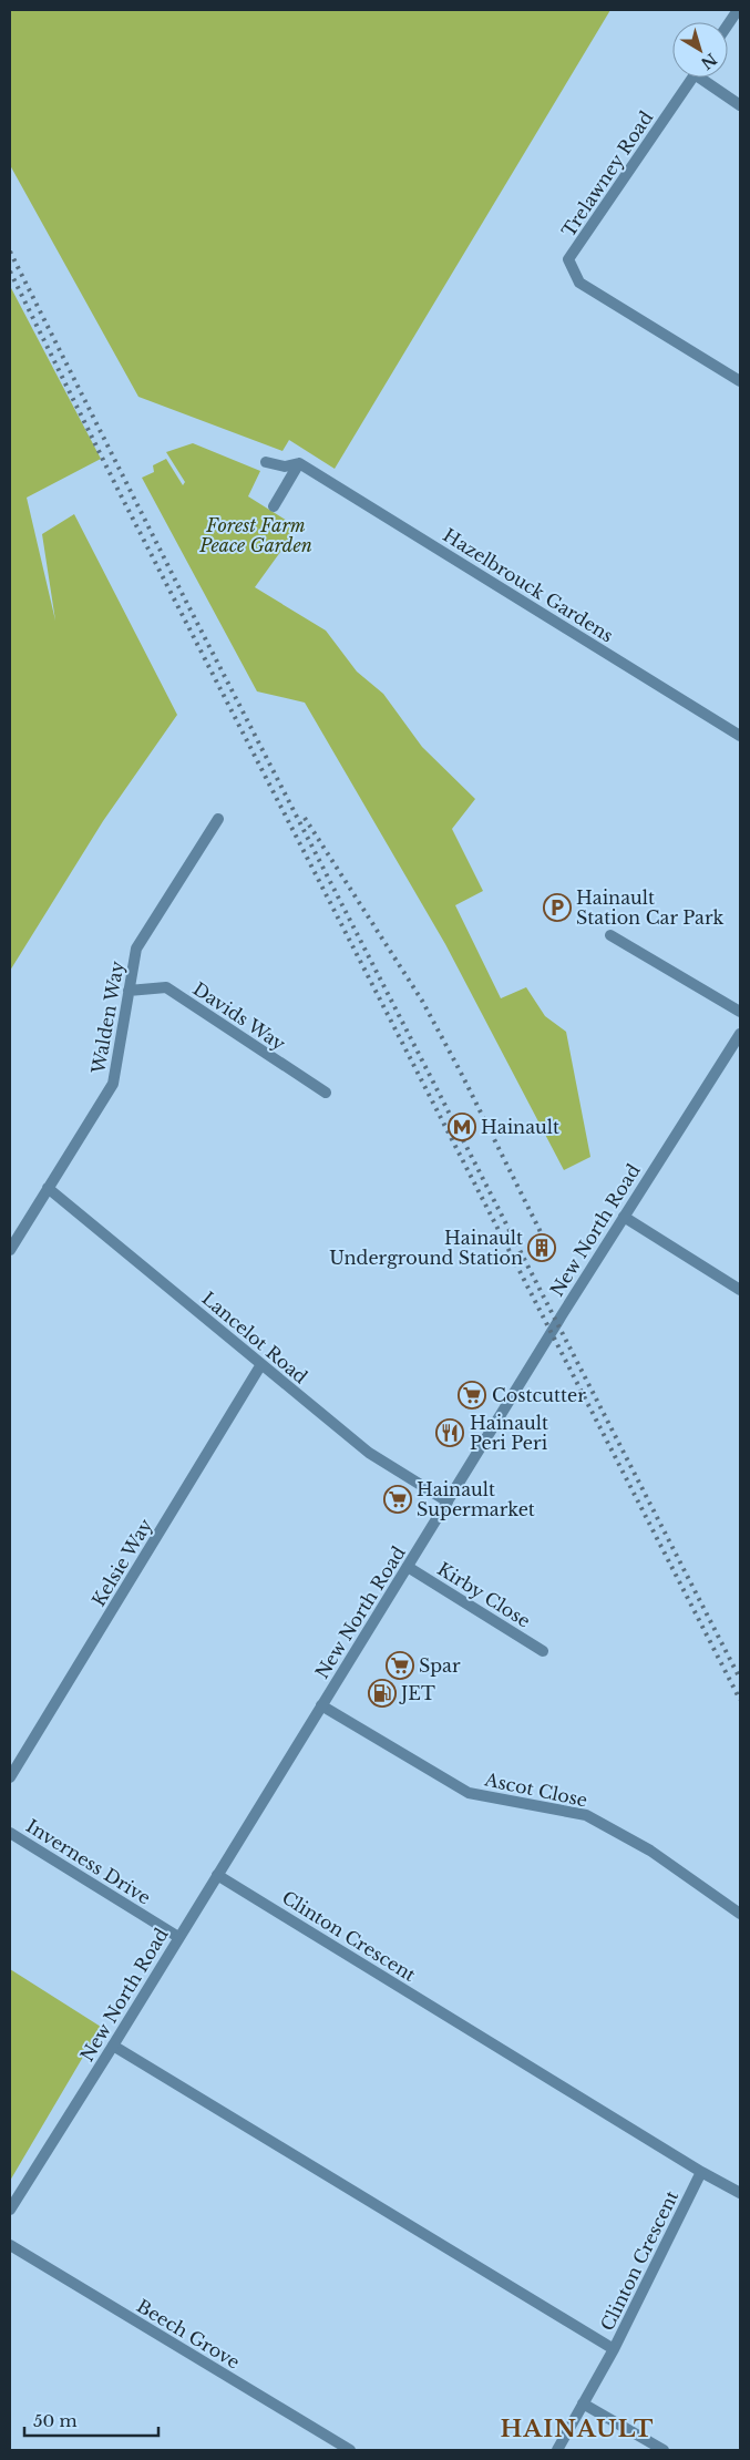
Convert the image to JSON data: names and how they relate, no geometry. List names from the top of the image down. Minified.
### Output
{"streets":{"street":["Trelawney Road","Hazelbrouck Gardens","Davids Way","Walden Way","New North Road","Lancelot Road","Kelsie Way","Kirby Close","Ascot Close","Inverness Drive","Clinton Crescent","Beech Grove"]},"crossings":[["Davids Way","Walden Way"],["Walden Way","Lancelot Road"],["New North Road","Lancelot Road"],["New North Road","Kirby Close"],["New North Road","Ascot Close"],["New North Road","Inverness Drive"],["New North Road","Clinton Crescent"],["Lancelot Road","Kelsie Way"]],"districts":["HAINAULT"],"parks":["Forest Farm Peace Garden"],"places":{"parking":["Hainault Station Car Park"],"metro station":["Hainault"],"building":["Hainault Underground Station"],"supermarket":["Costcutter","Hainault Supermarket","Spar"],"restaurant":["Hainault Peri Peri"],"fuel station":["JET"]},"scale_bar":"50 m","north":"bottom right"}
